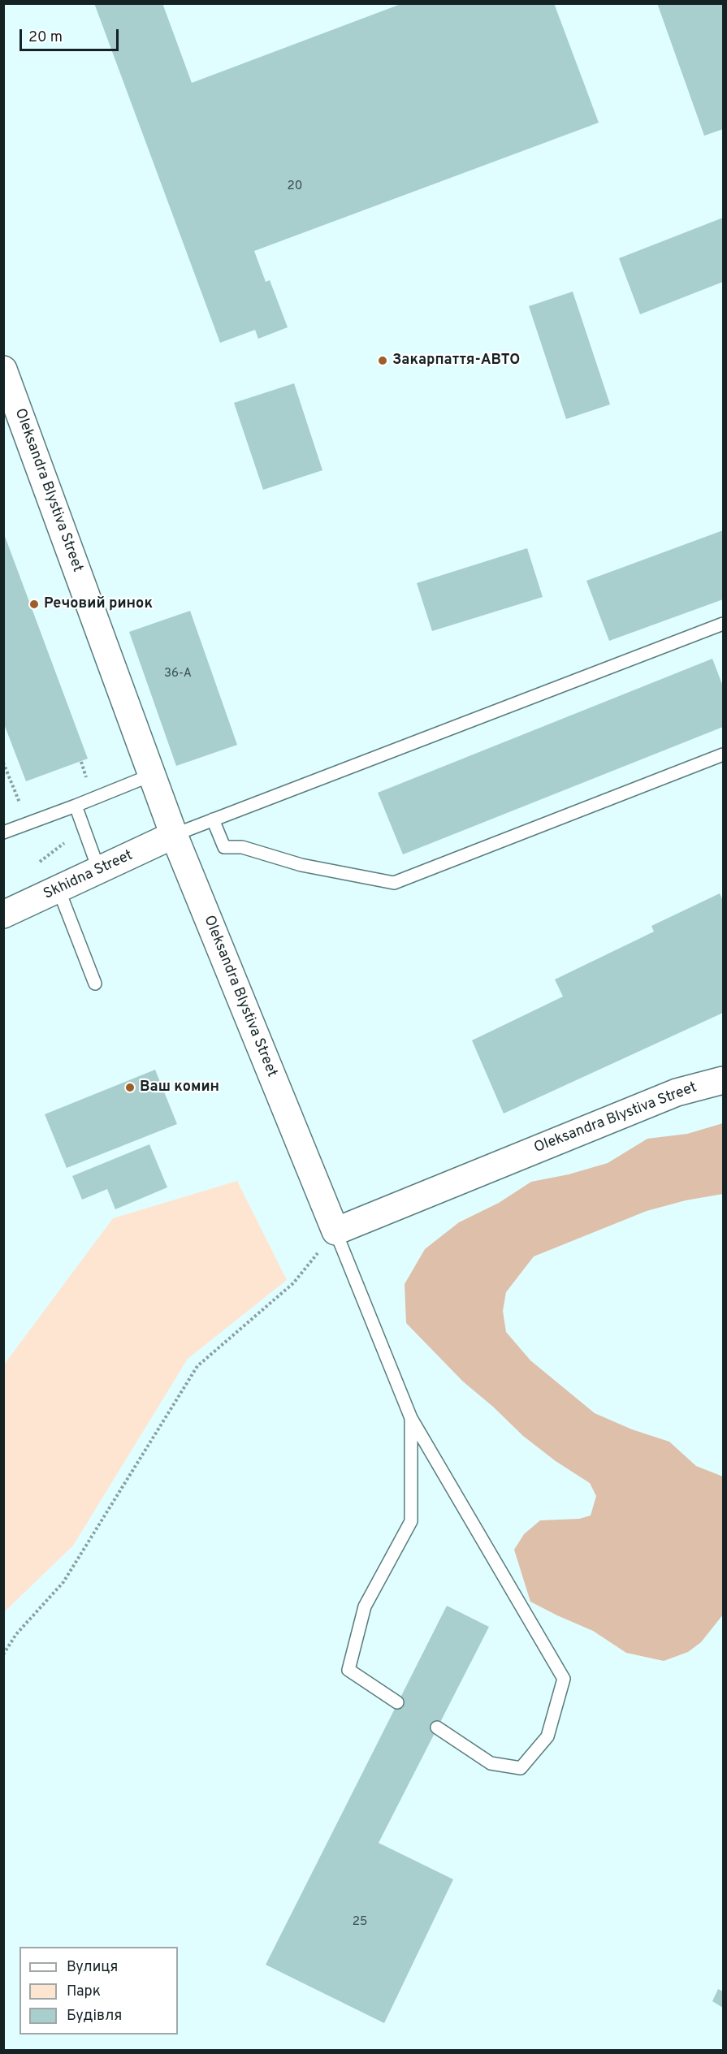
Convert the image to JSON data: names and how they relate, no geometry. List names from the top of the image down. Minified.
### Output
{"streets":{"street":["Oleksandra Blystiva Street","Skhidna Street"]},"crossings":[["Oleksandra Blystiva Street","Skhidna Street"]],"places":["Закарпаття-АВТО","Речовий ринок","Ваш комин"],"house_numbers":["20","36-А","25"],"legend":["Вулиця","Парк","Будівля"],"scale_bar":"20 m"}
